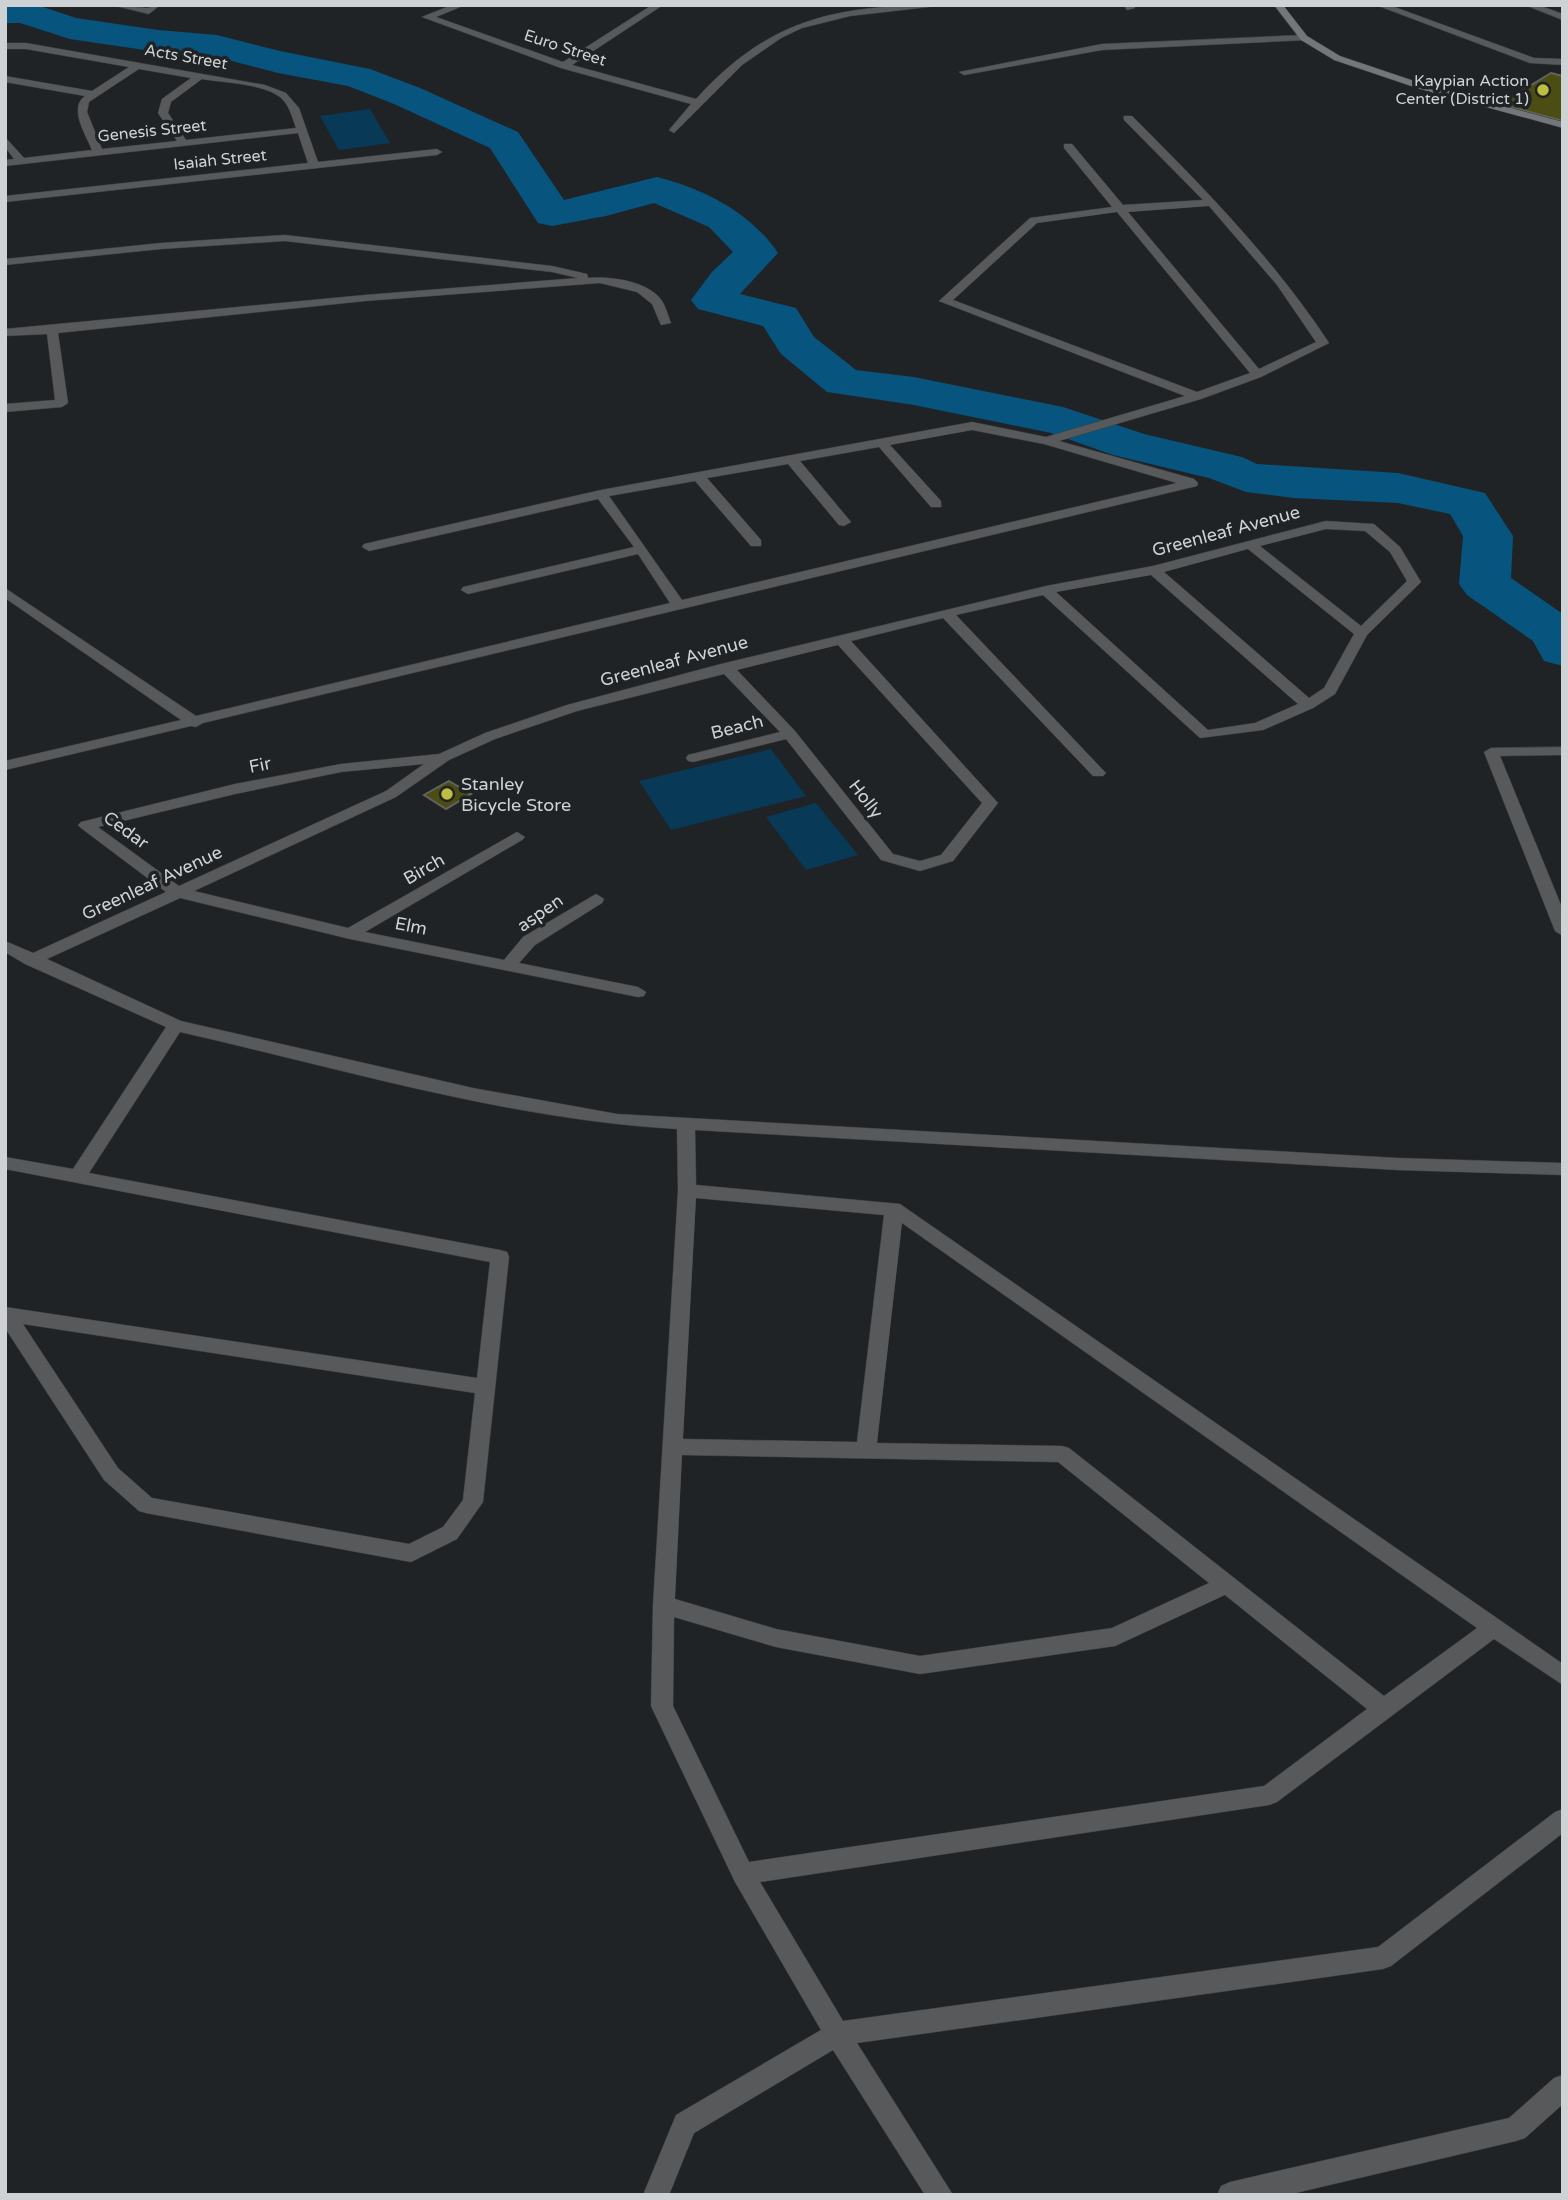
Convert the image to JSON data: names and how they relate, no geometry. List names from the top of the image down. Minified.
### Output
{"streets":{"street":["Euro Street","Acts Street","Genesis Street","Isaiah Street","Greenleaf Avenue","Beach","Fir","Holly","Cedar","Birch","aspen","Elm"]},"crossings":[["Acts Street","Genesis Street"],["Acts Street","Isaiah Street"],["Greenleaf Avenue","Fir"],["Greenleaf Avenue","Holly"],["Greenleaf Avenue","Cedar"],["Greenleaf Avenue","Elm"],["Beach","Holly"],["Fir","Cedar"],["Cedar","Elm"],["Birch","Elm"],["aspen","Elm"]],"places":["Kaypian Action Center (District 1)","Stanley Bicycle Store"]}
